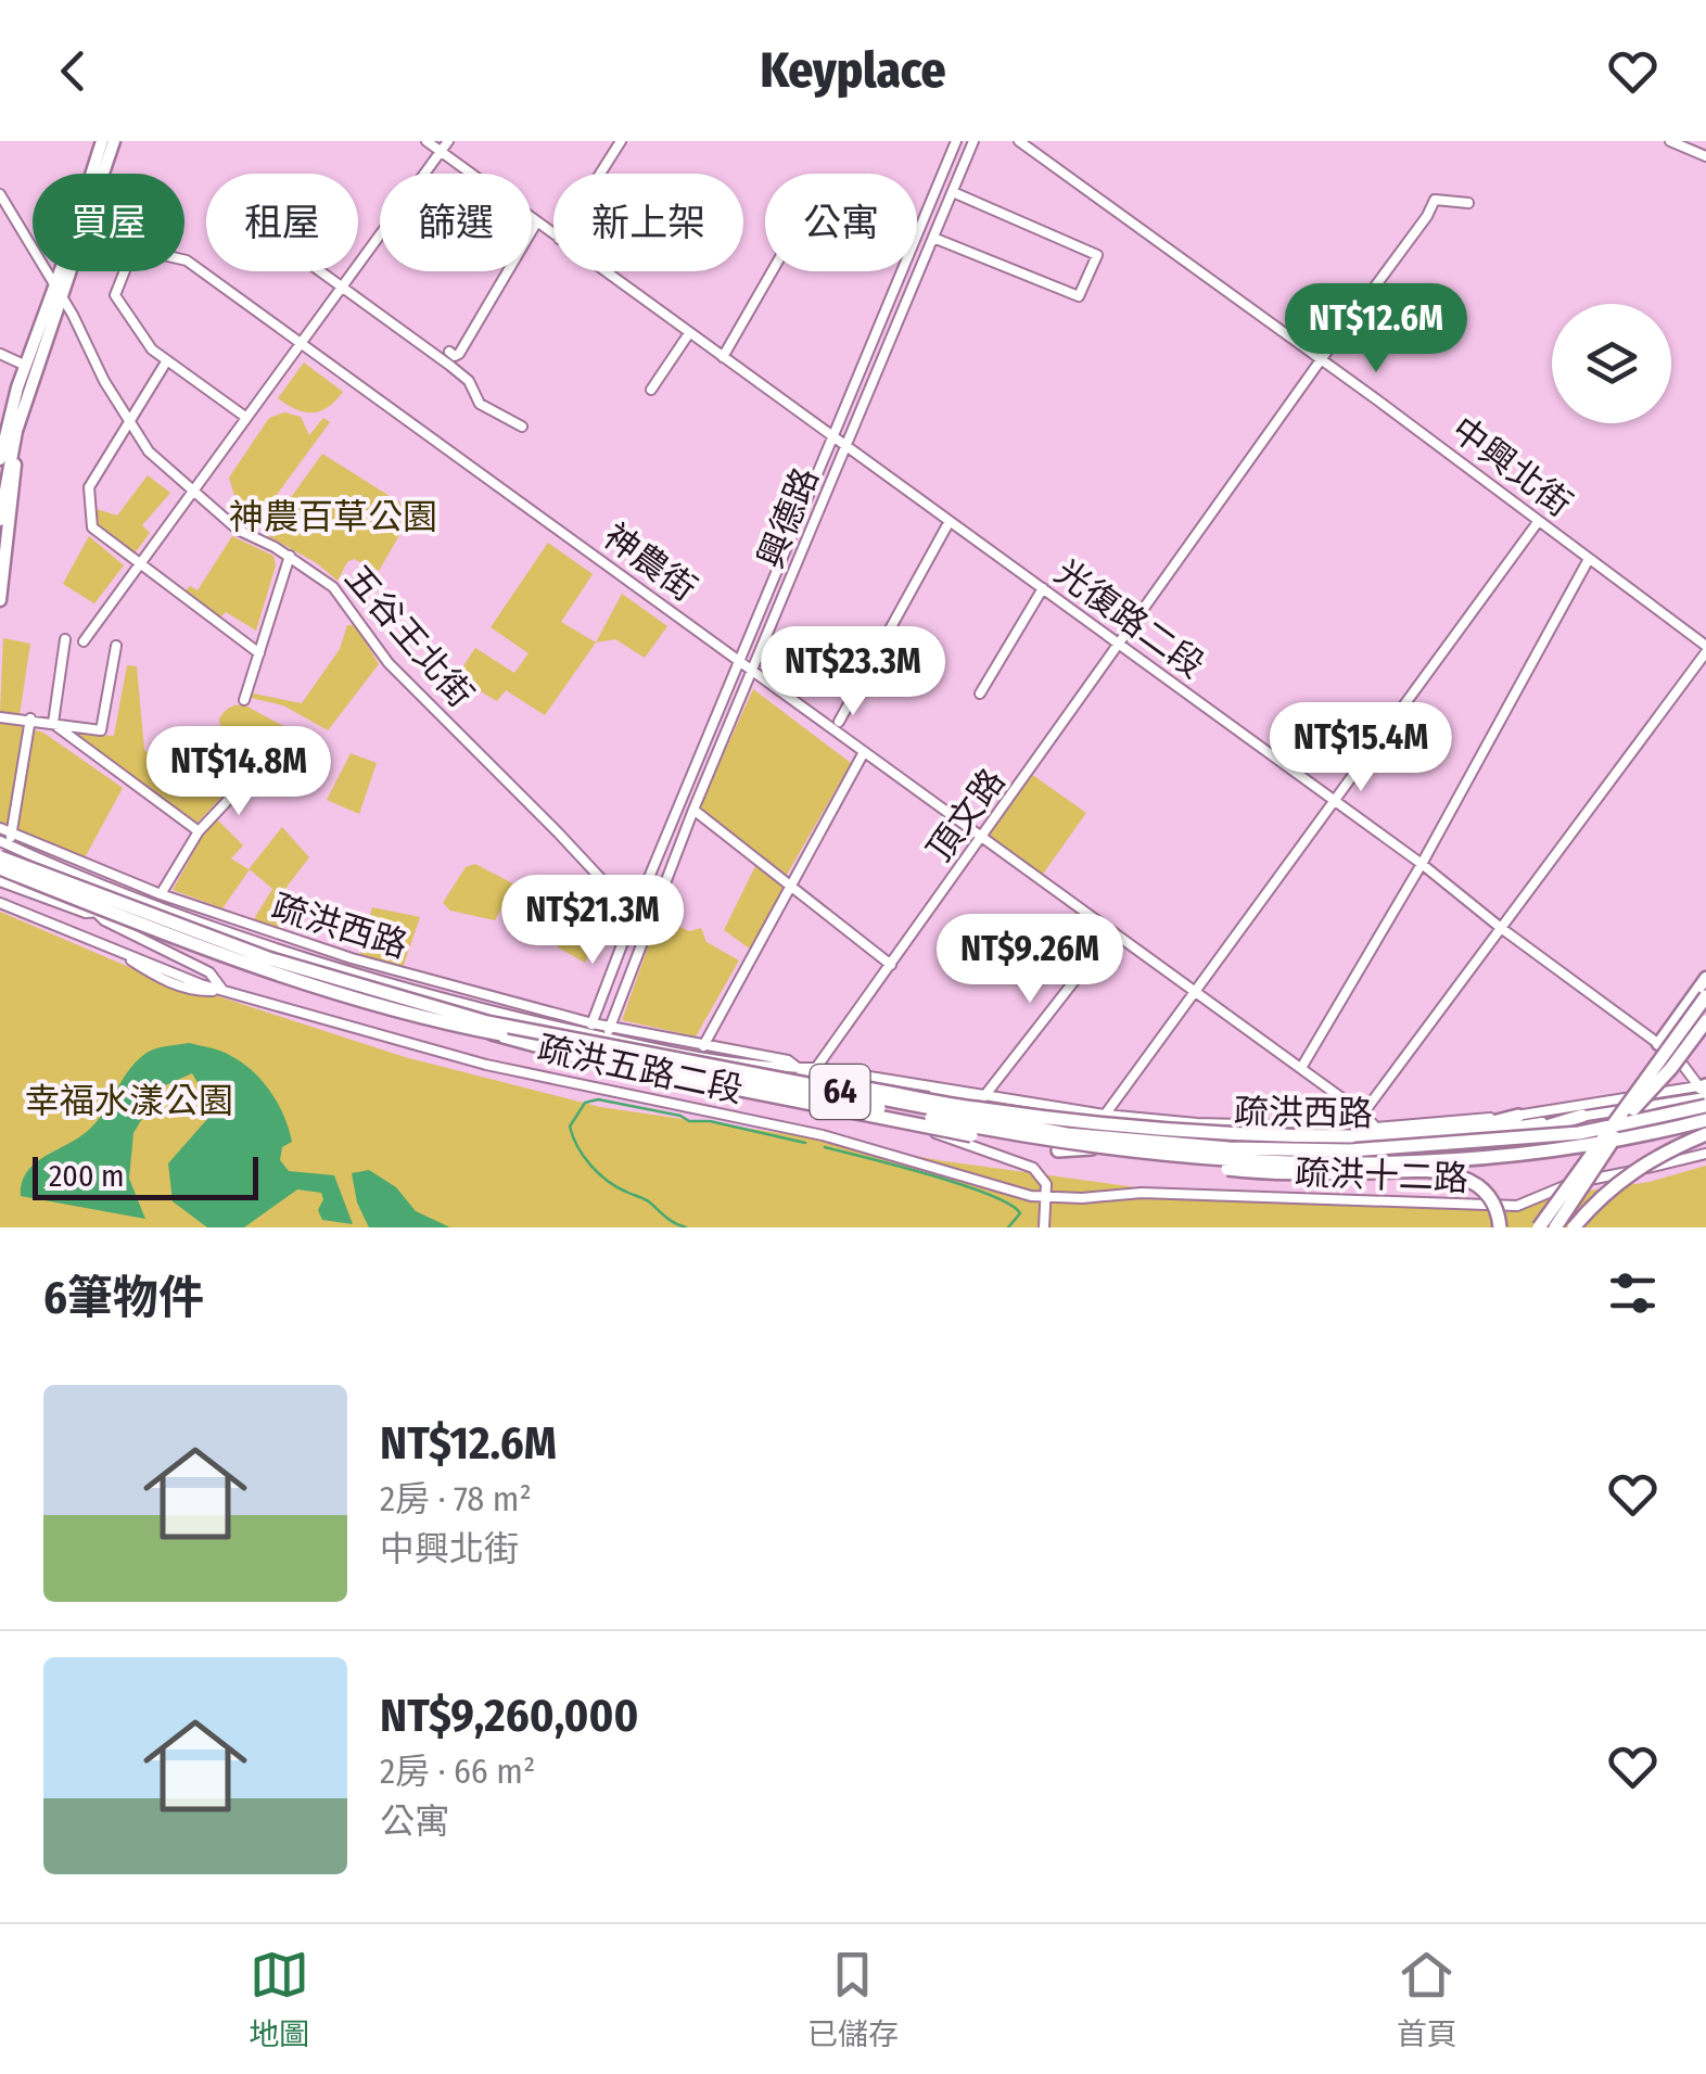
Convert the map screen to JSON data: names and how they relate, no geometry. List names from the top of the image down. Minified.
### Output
{"streets":{"highway":["64"],"street":["中興北街","興德路","神農街","光復路二段","五谷王北街","頂文路","疏洪西路","疏洪五路二段","疏洪十二路"]},"crossings":[["中興北街","頂文路"],["興德路","神農街"],["興德路","光復路二段"],["興德路","五谷王北街"],["興德路","疏洪西路"],["神農街","頂文路"],["神農街","疏洪西路"],["光復路二段","頂文路"],["光復路二段","疏洪西路"],["光復路二段","64"],["頂文路","疏洪西路"],["疏洪西路","64"],["疏洪五路二段","疏洪十二路"]],"parks":["神農百草公園","幸福水漾公園"],"scale_bar":"200 m","page":{"header":"Keyplace","chip":["買屋","租屋","篩選","新上架","公寓"],"price":["NT$12.6M","NT$23.3M","NT$15.4M","NT$14.8M","NT$21.3M","NT$9.26M"],"scale":"200 m","heading":"6筆物件","list":[{"name":"NT$12.6M","note":"2房 · 78 m² · 中興北街"},{"name":"NT$9,260,000","note":"2房 · 66 m² · 公寓"}],"tabs":["地圖","已儲存","首頁"]}}
